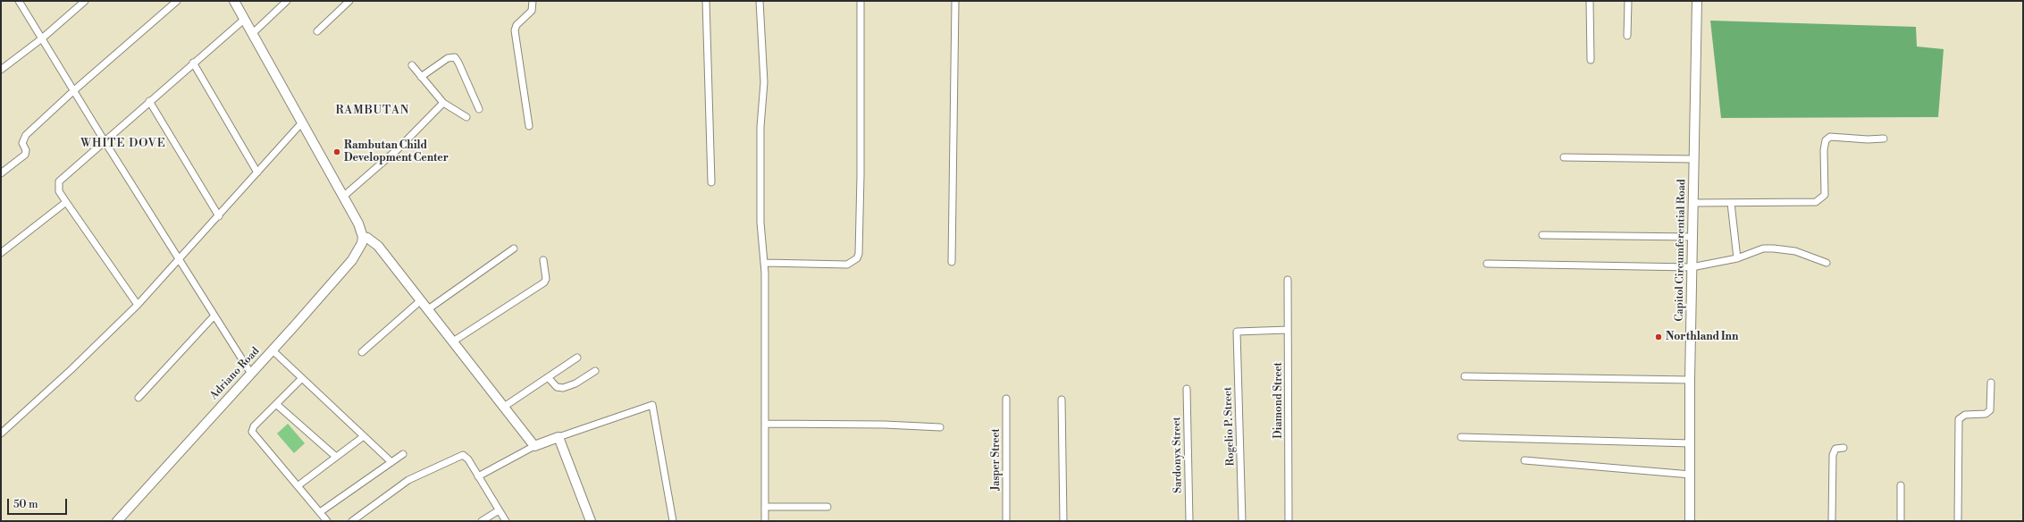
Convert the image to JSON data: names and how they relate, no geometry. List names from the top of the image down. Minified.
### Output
{"streets":{"street":["Capitol Circumferential Road","Adriano Road","Diamond Street","Rogelio P. Street","Sardonyx Street","Jasper Street"]},"crossings":[["Diamond Street","Rogelio P. Street"]],"districts":["RAMBUTAN","WHITE DOVE"],"places":["Rambutan Child Development Center","Northland Inn"],"scale_bar":"50 m"}
